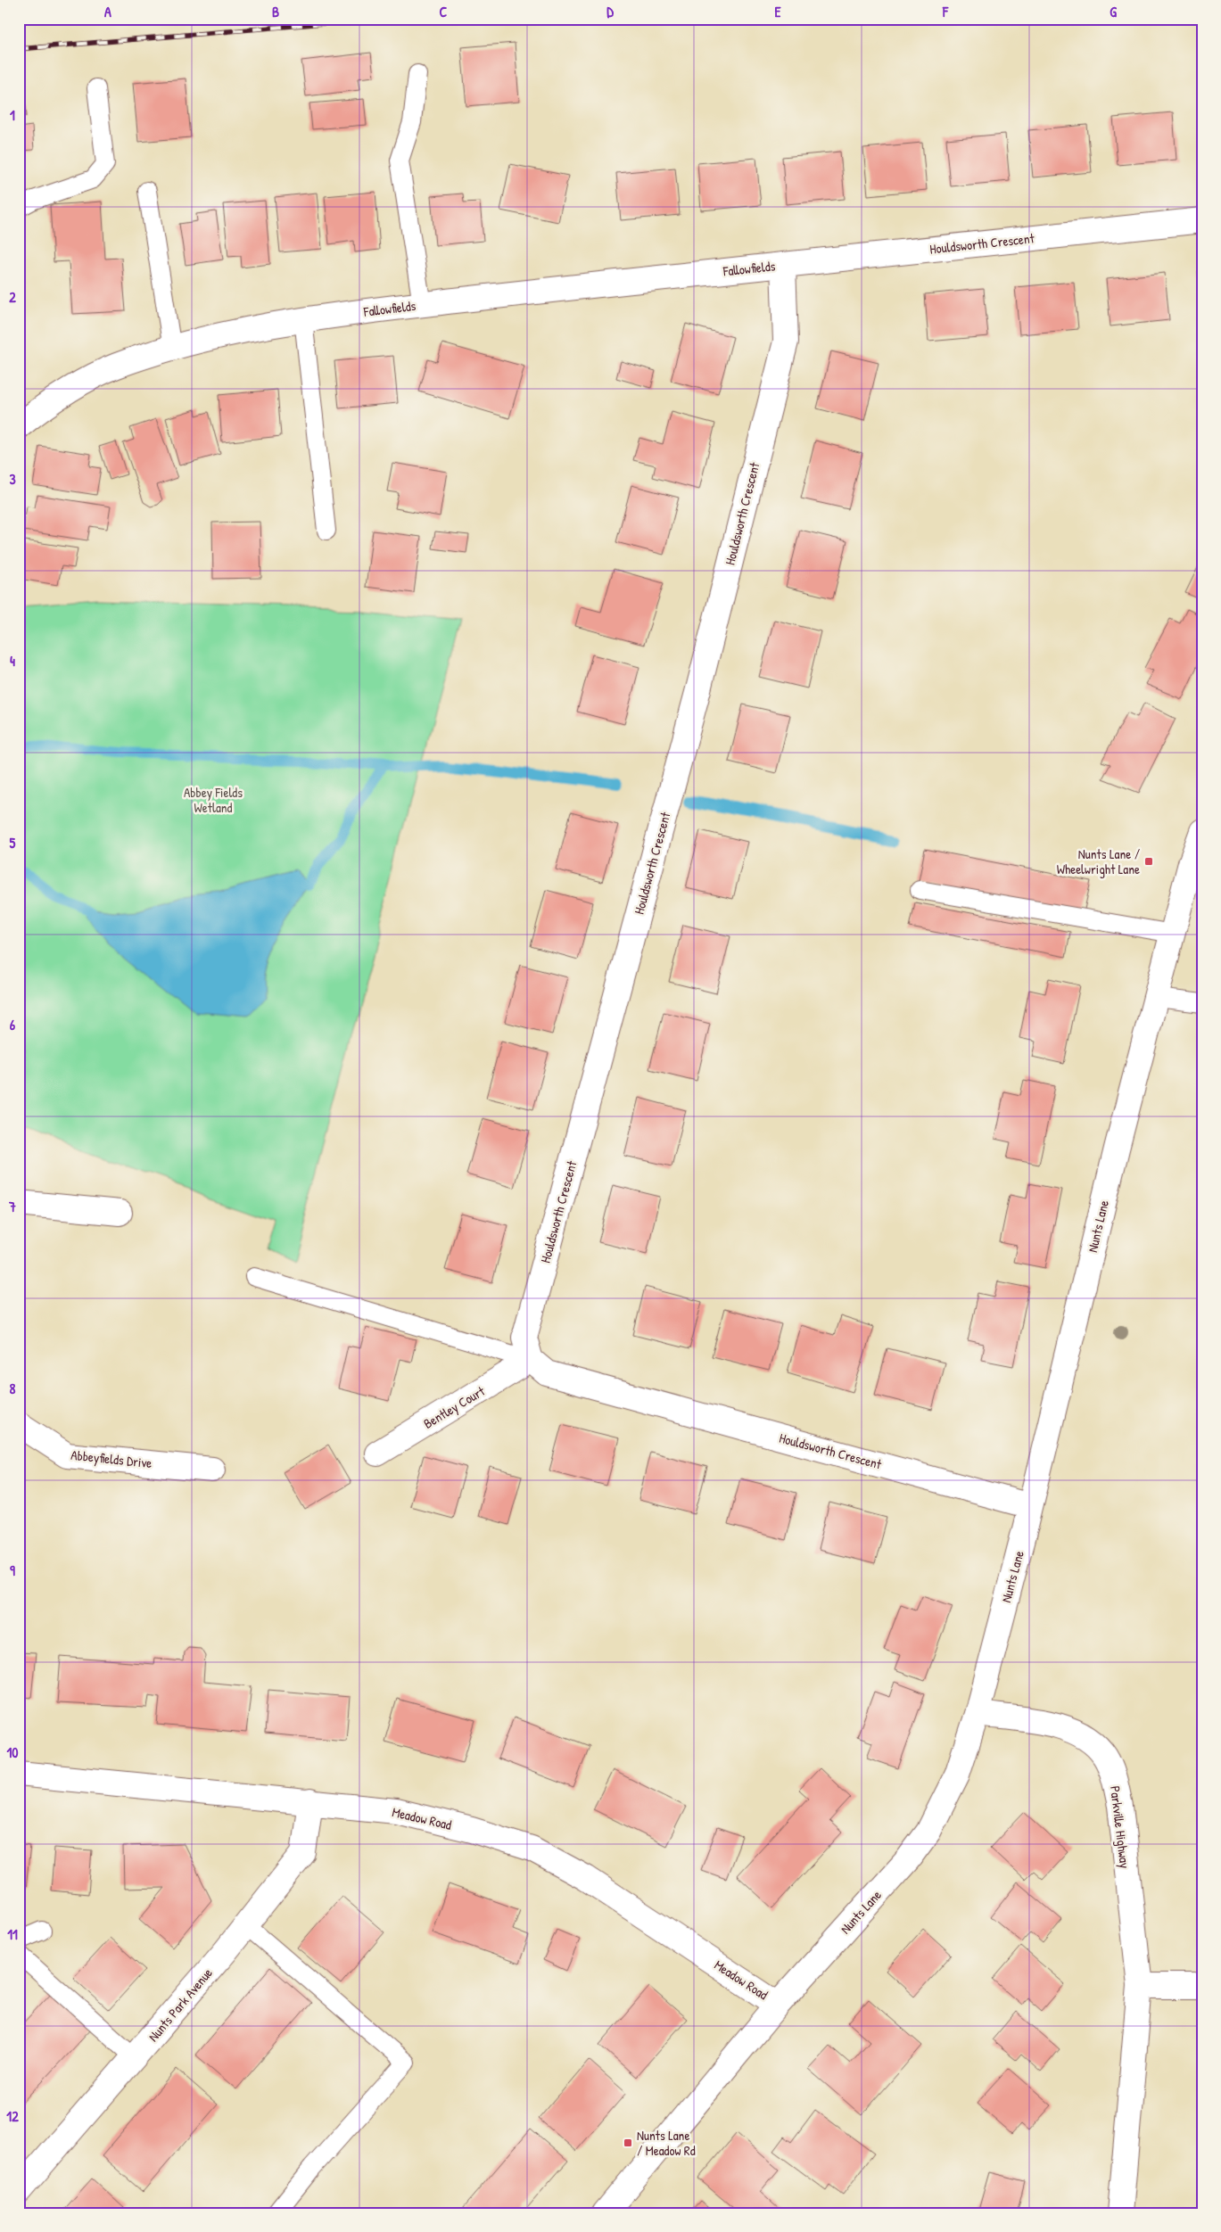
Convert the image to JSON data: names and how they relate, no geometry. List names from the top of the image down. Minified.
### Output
{"streets":{"street":["Houldsworth Crescent","Fallowfields","Nunts Lane","Bentley Court","Abbeyfields Drive","Meadow Road","Parkville Highway","Nunts Park Avenue"]},"crossings":[["Houldsworth Crescent","Fallowfields"],["Houldsworth Crescent","Nunts Lane"],["Houldsworth Crescent","Bentley Court"],["Nunts Lane","Meadow Road"],["Nunts Lane","Parkville Highway"],["Meadow Road","Nunts Park Avenue"]],"parks":["Abbey Fields Wetland"],"places":{"transit":["Nunts Lane / Wheelwright Lane","Nunts Lane / Meadow Rd"]},"grid":{"columns":["A","B","C","D","E","F","G"],"rows":["1","2","3","4","5","6","7","8","9","10","11","12"]}}
